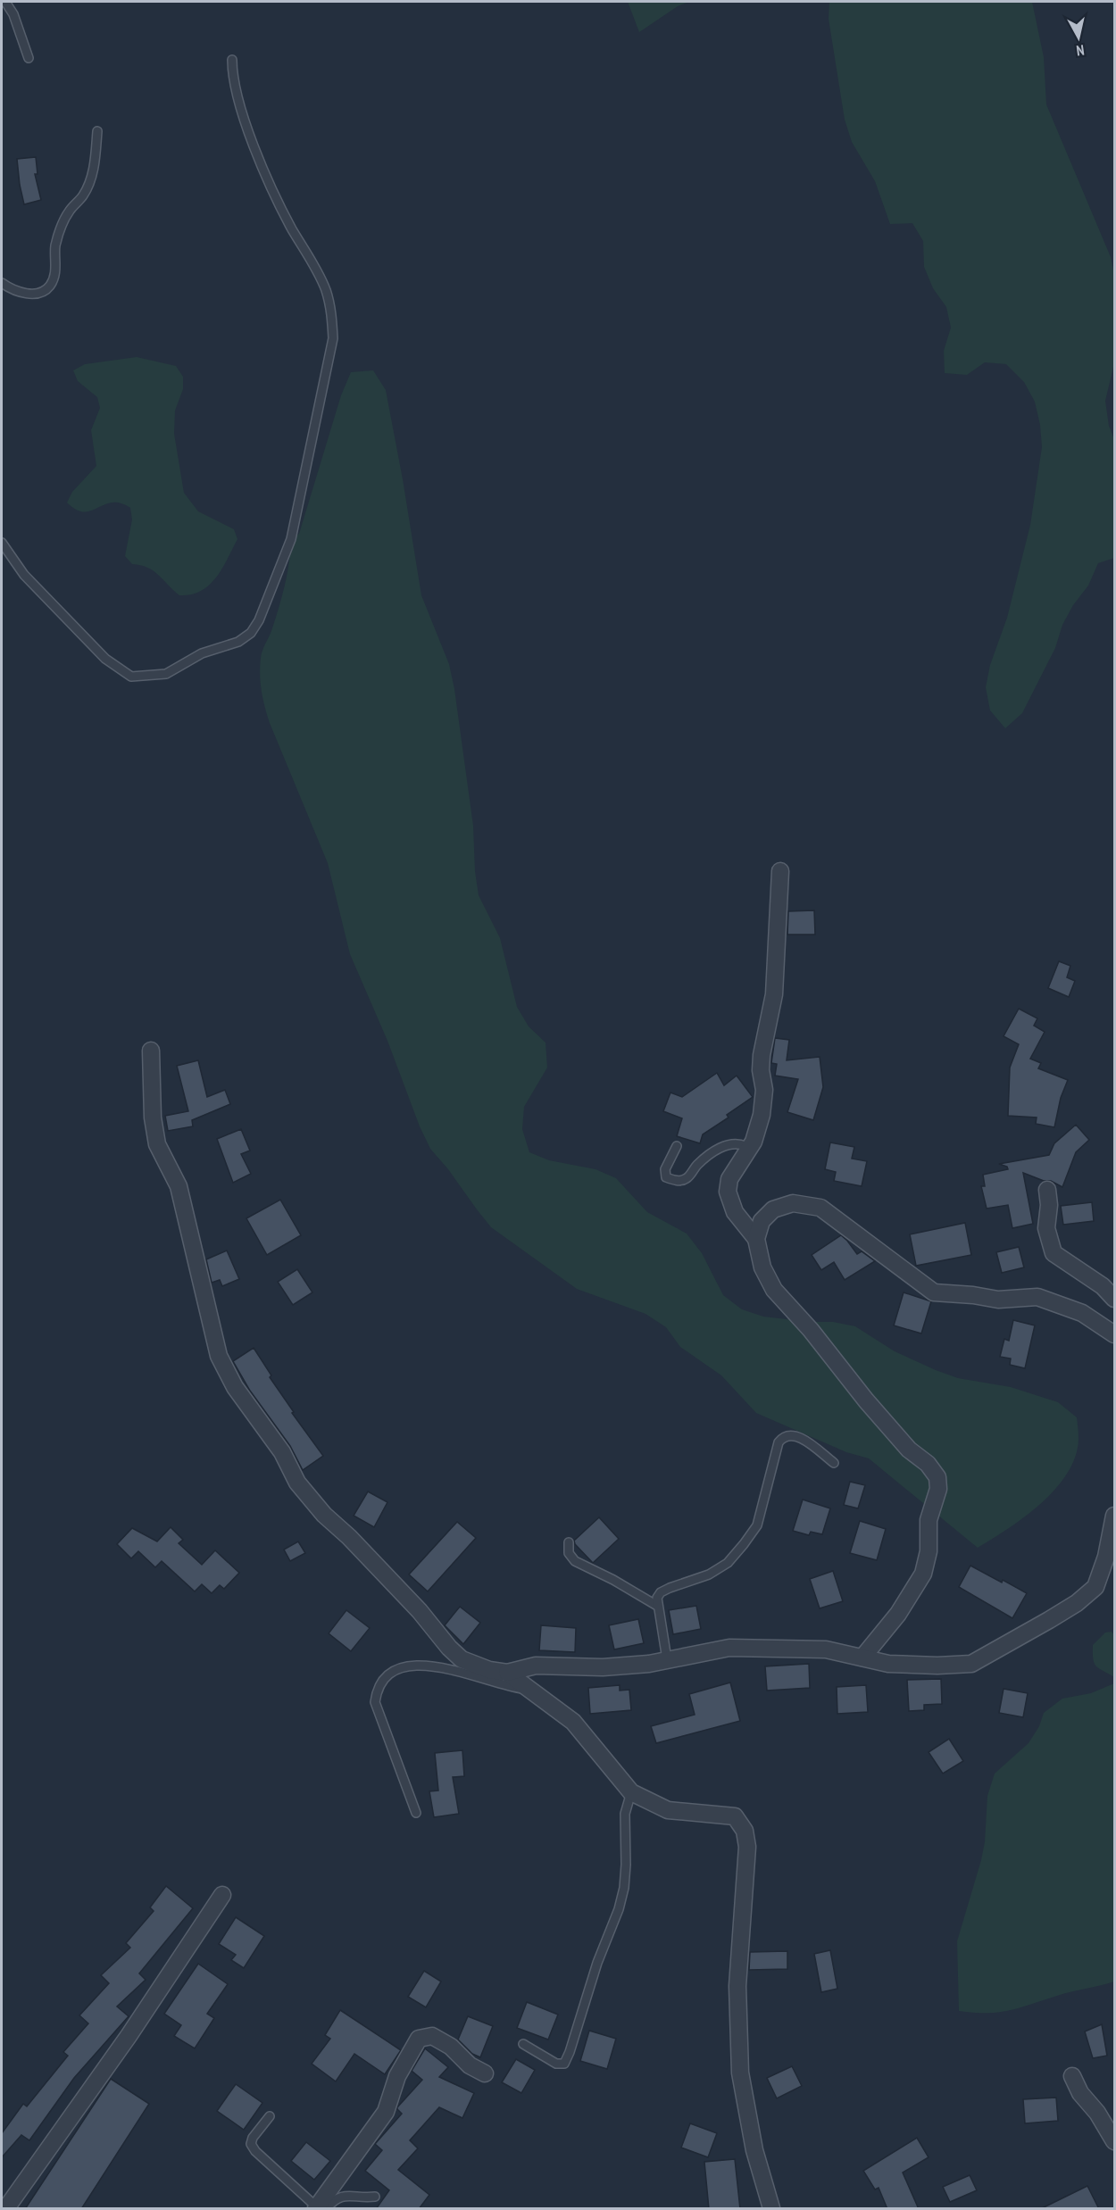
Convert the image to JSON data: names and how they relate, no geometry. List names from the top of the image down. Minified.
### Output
{"north":"bottom"}
